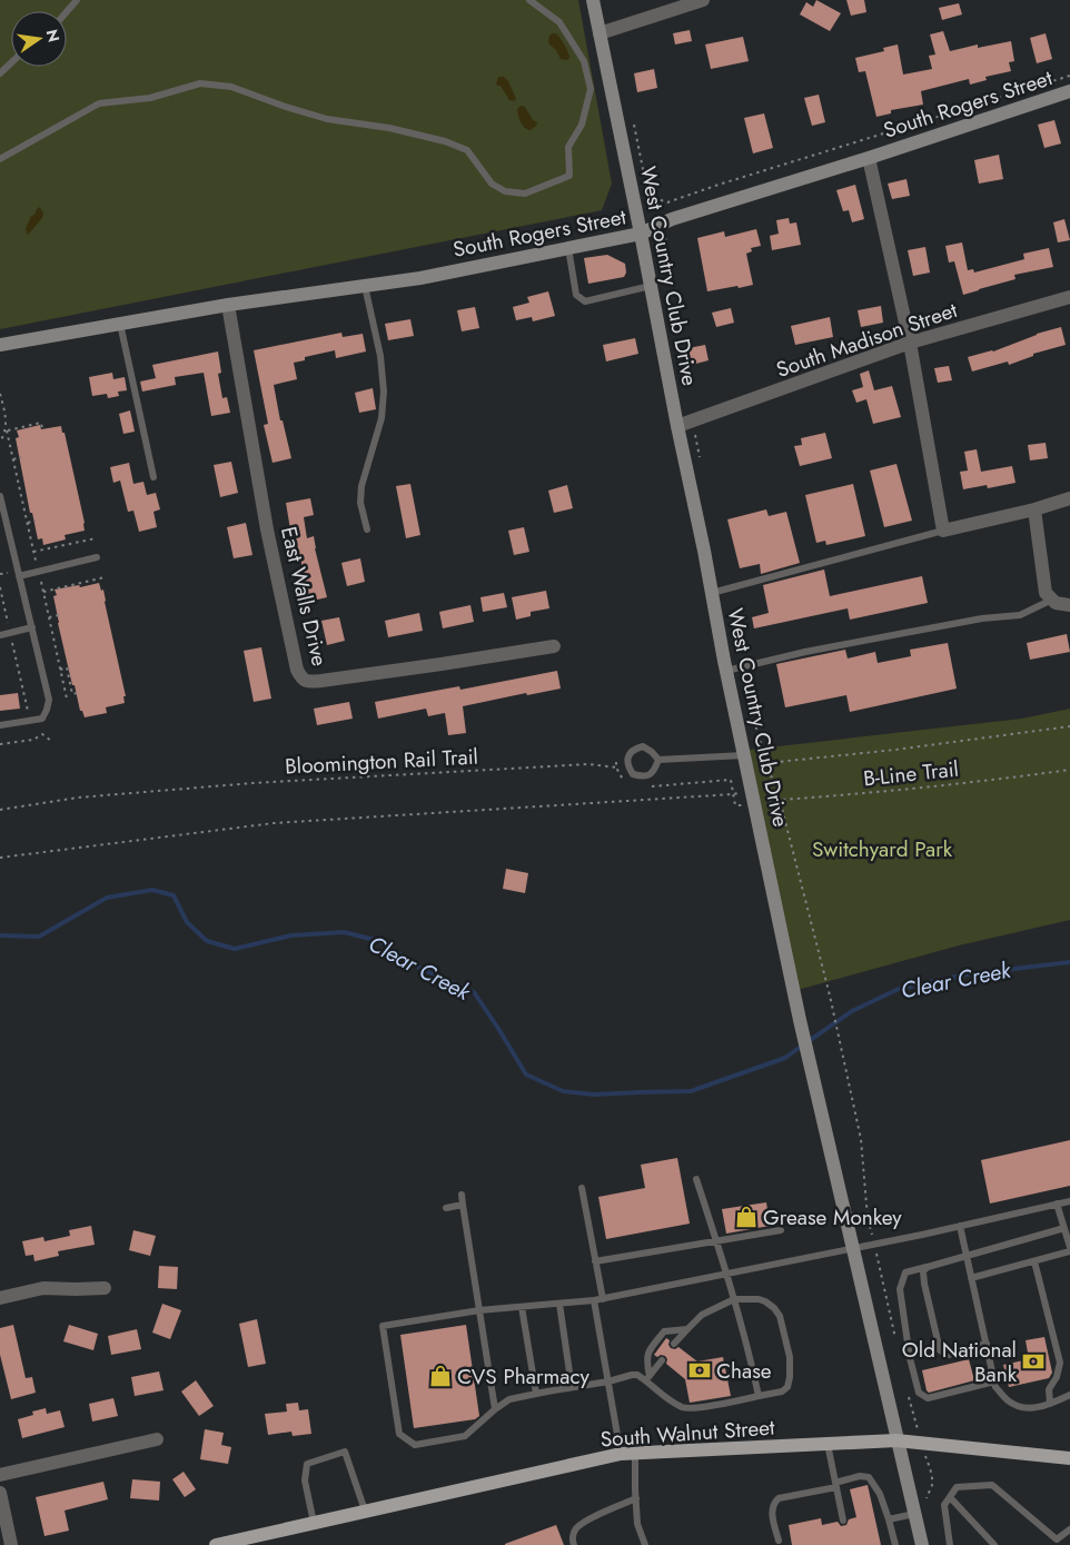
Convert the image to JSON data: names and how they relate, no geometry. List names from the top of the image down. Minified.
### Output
{"streets":{"main road":["South Rogers Street","West Country Club Drive","South Walnut Street"],"street":["South Madison Street","East Walls Drive"],"path":["Bloomington Rail Trail","B-Line Trail"]},"crossings":[["South Rogers Street","West Country Club Drive"],["South Rogers Street","East Walls Drive"],["West Country Club Drive","South Madison Street"],["West Country Club Drive","B-Line Trail"],["West Country Club Drive","South Walnut Street"]],"water":["Clear Creek"],"parks":["Switchyard Park"],"places":{"shop":["Grease Monkey","CVS Pharmacy"],"bank":["Old National Bank","Chase"]},"north":"right"}
